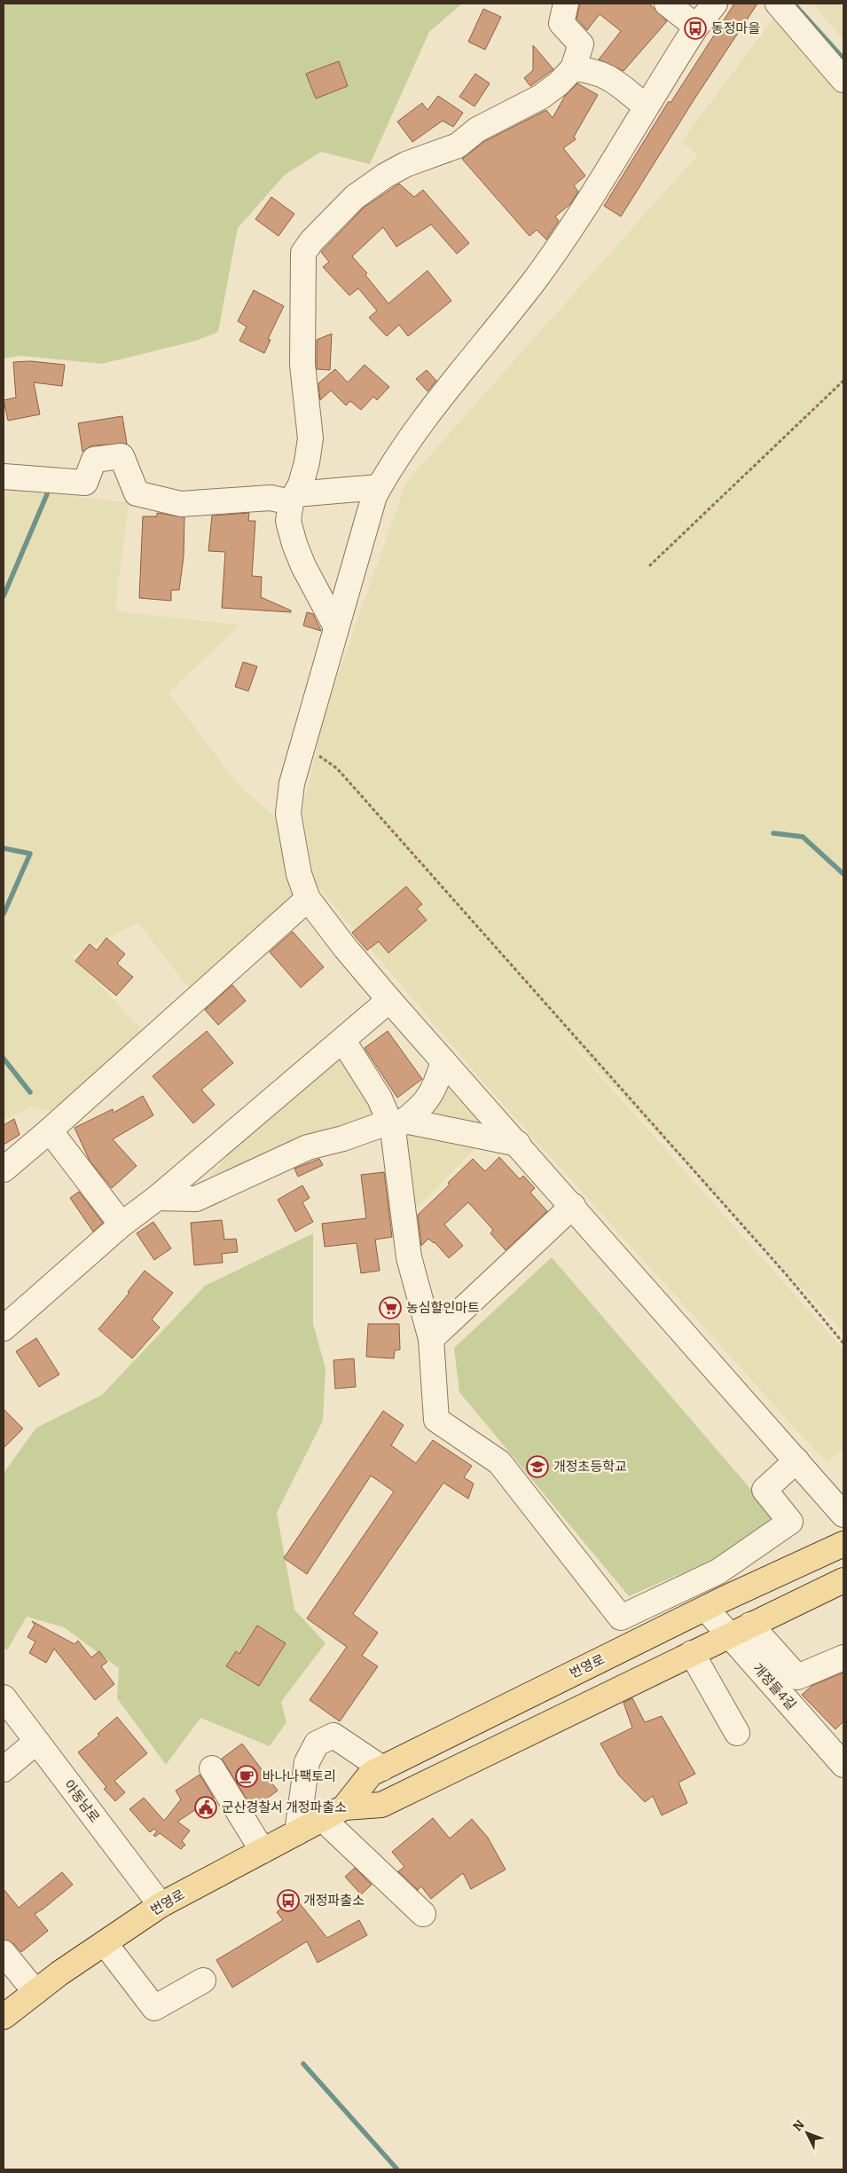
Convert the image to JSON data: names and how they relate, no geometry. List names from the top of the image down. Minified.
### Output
{"streets":{"main road":["번영로"],"street":["개정들4길","아동남로"]},"crossings":[["번영로","개정들4길"],["번영로","아동남로"]],"places":{"bus stop":["동정마을","개정파출소"],"supermarket":["농심할인마트"],"school or university":["개정초등학교"],"cafe":["바나나팩토리"],"public building":["군산경찰서 개정파출소"]},"north":"top left"}
